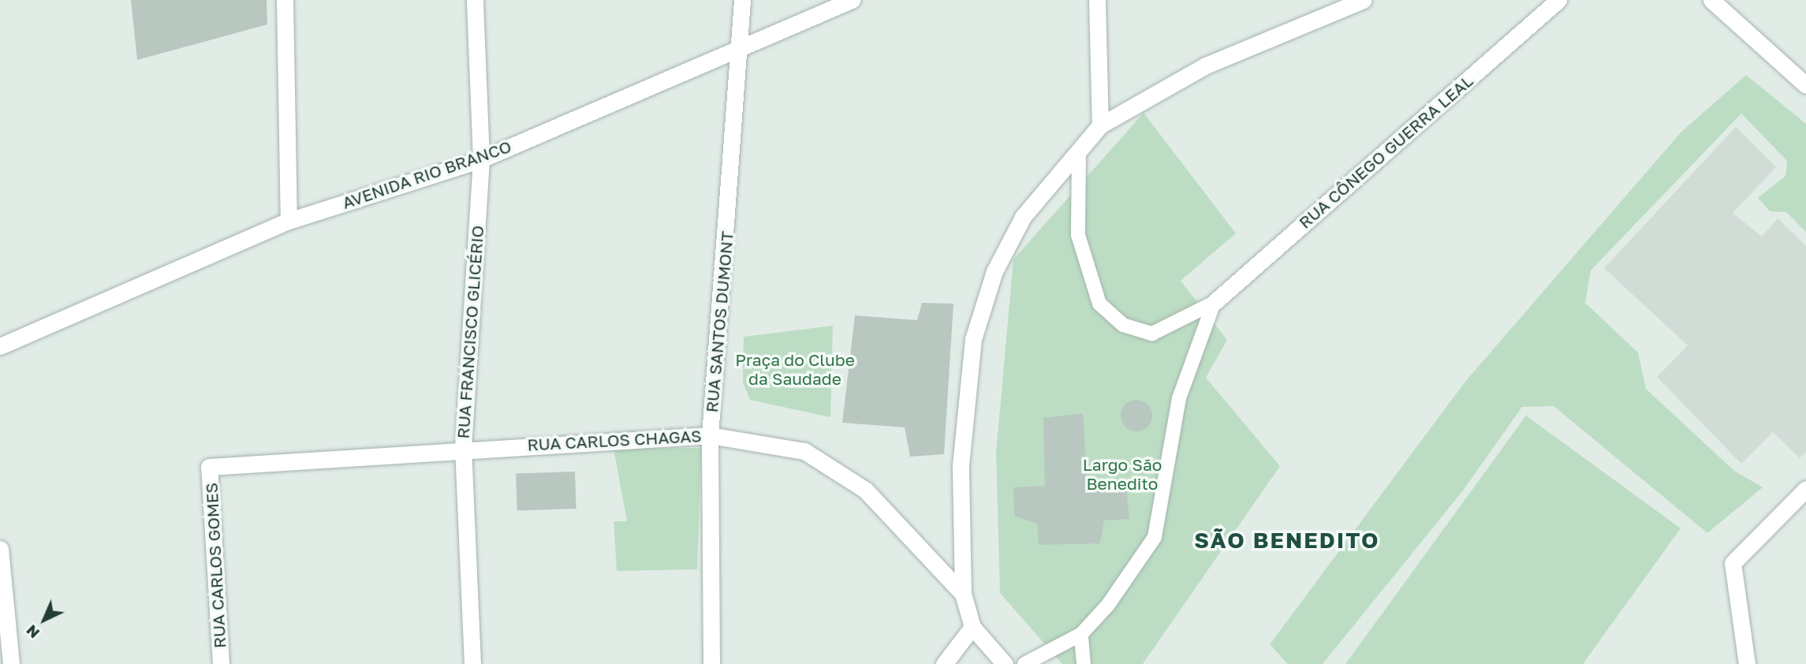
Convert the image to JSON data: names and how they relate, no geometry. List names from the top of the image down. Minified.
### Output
{"streets":{"street":["RUA CÔNEGO GUERRA LEAL","AVENIDA RIO BRANCO","RUA SANTOS DUMONT","RUA FRANCISCO GLICÉRIO","RUA CARLOS CHAGAS","RUA CARLOS GOMES"]},"crossings":[["AVENIDA RIO BRANCO","RUA SANTOS DUMONT"],["AVENIDA RIO BRANCO","RUA FRANCISCO GLICÉRIO"],["RUA SANTOS DUMONT","RUA CARLOS CHAGAS"],["RUA FRANCISCO GLICÉRIO","RUA CARLOS CHAGAS"],["RUA CARLOS CHAGAS","RUA CARLOS GOMES"]],"districts":["SÃO BENEDITO"],"parks":["Praça do Clube da Saudade","Largo São Benedito"],"north":"bottom left"}
